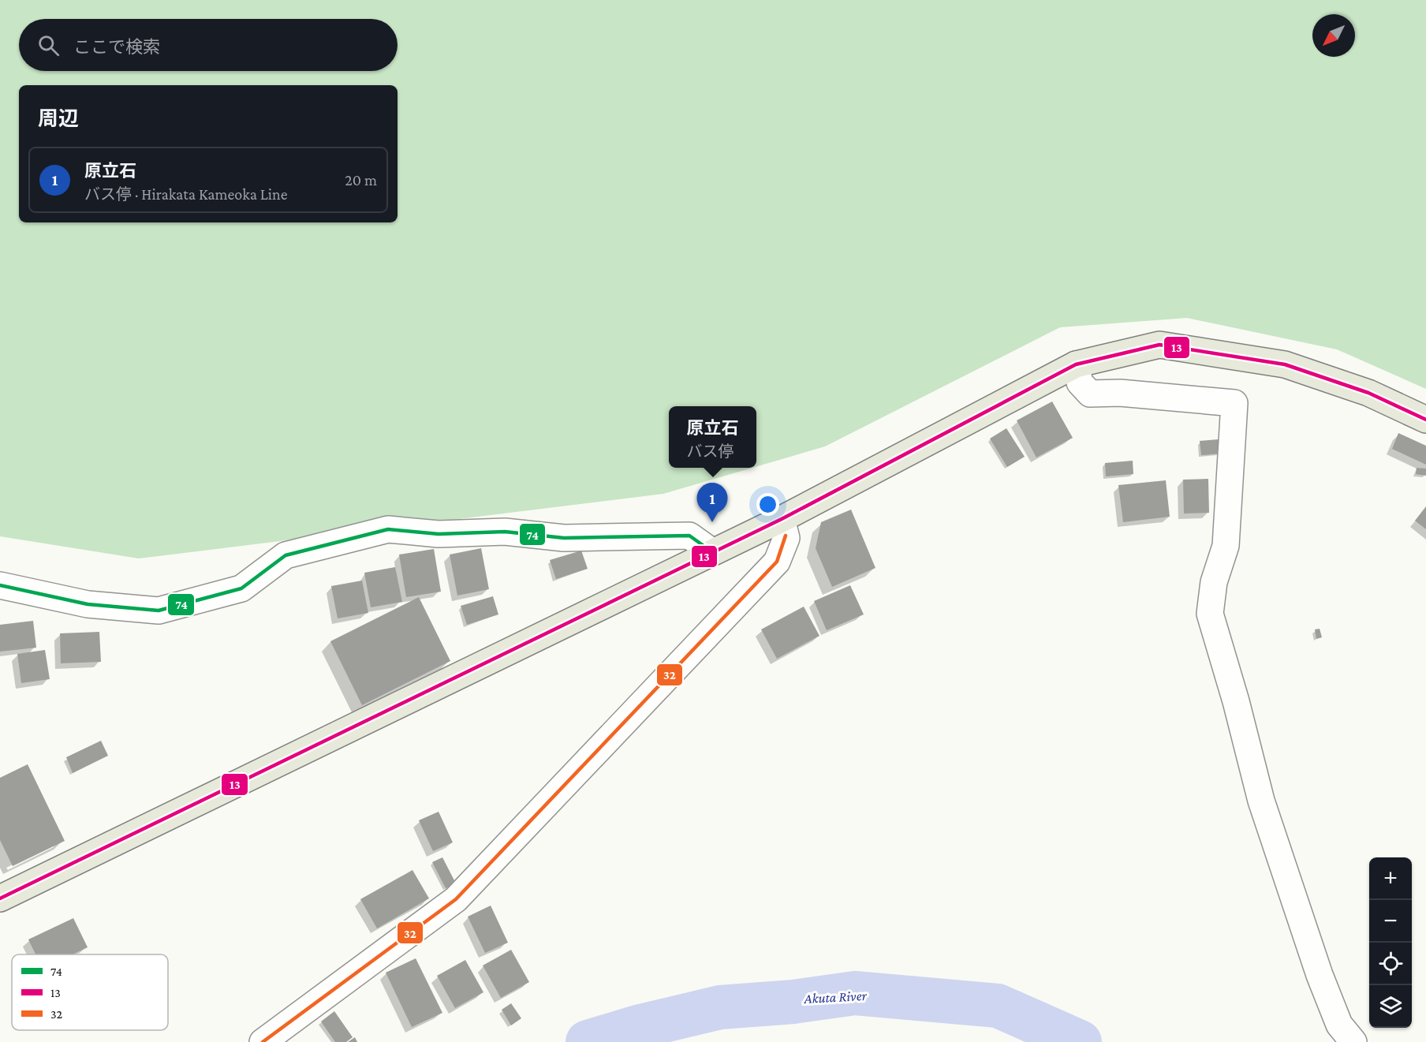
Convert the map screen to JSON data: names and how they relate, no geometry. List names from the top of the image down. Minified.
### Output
{"water":["Akuta River"],"lines":["transit line 13","transit line 74","transit line 32"],"legend":["74","13","32"],"north":"bottom left","page":{"search":"ここで検索","heading":"周辺","list":[{"mark":"1","name":"原立石","note":"バス停 · Hirakata Kameoka Line","value":"20 m"}],"popup":["原立石","バス停"],"pins":"1","map_buttons":["+","−"]}}
